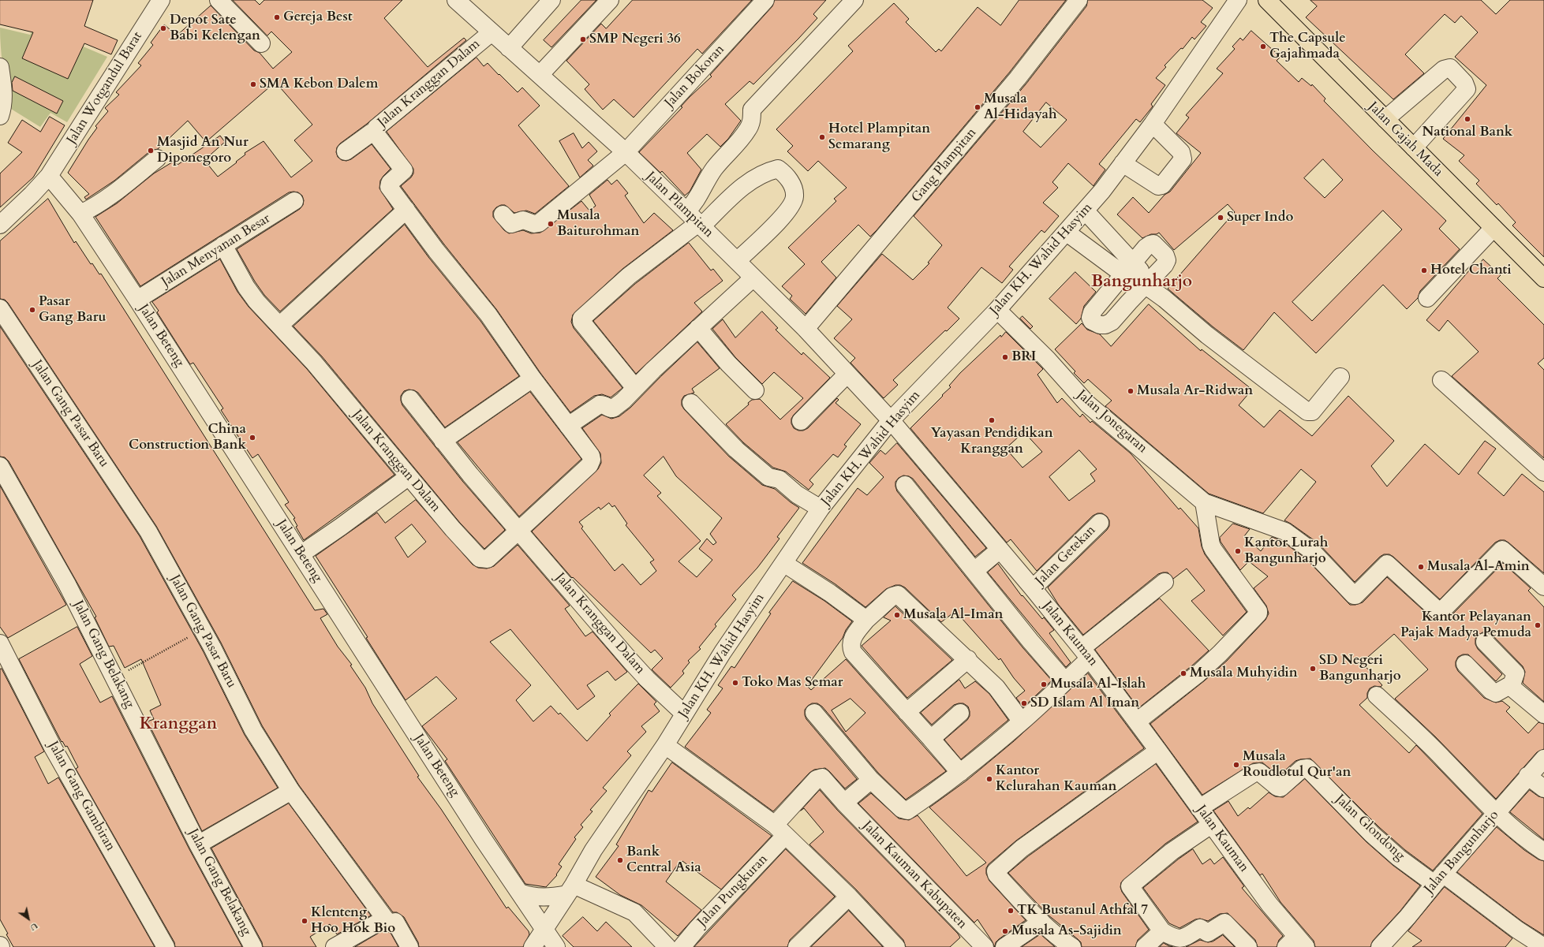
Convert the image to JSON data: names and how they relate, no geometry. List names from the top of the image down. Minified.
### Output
{"streets":{"main road":["Jalan Gajah Mada"],"street":["Jalan Bokoran","Jalan Kranggan Dalam","Jalan Wotgandul Barat","Gang Plampitan","Jalan Plampitan","Jalan Menyanan Besar","Jalan KH. Wahid Hasyim","Jalan Beteng","Jalan Gang Pasar Baru","Jalan Jonegaran","Jalan Getekan","Jalan Kauman","Jalan Gang Belakang","Jalan Gang Gambiran","Jalan Glondong","Jalan Bangunharjo","Jalan Kauman Kabupaten","Jalan Pungkuran"]},"crossings":[["Jalan Bokoran","Jalan Plampitan"],["Jalan Kranggan Dalam","Jalan Plampitan"],["Jalan Kranggan Dalam","Jalan Menyanan Besar"],["Jalan Kranggan Dalam","Jalan KH. Wahid Hasyim"],["Jalan Wotgandul Barat","Jalan Beteng"],["Gang Plampitan","Jalan Plampitan"],["Jalan Plampitan","Jalan KH. Wahid Hasyim"],["Jalan Plampitan","Jalan Kauman"],["Jalan Menyanan Besar","Jalan Beteng"],["Jalan KH. Wahid Hasyim","Jalan Beteng"],["Jalan KH. Wahid Hasyim","Jalan Jonegaran"],["Jalan KH. Wahid Hasyim","Jalan Kauman"],["Jalan Getekan","Jalan Kauman"],["Jalan Kauman","Jalan Glondong"],["Jalan Glondong","Jalan Bangunharjo"],["Jalan Kauman Kabupaten","Jalan Pungkuran"]],"districts":["Bangunharjo","Kranggan"],"places":["Gereja Best","Depot Sate Babi Kelengan","SMP Negeri 36","The Capsule Gajahmada","SMA Kebon Dalem","Musala Al-Hidayah","National Bank","Hotel Plampitan Semarang","Masjid An Nur Diponegoro","Super Indo","Musala Baiturohman","Hotel Chanti","Pasar Gang Baru","BRI","Musala Ar-Ridwan","Yayasan Pendidikan Kranggan","China Construction Bank","Kantor Lurah Bangunharjo","Musala Al-Amin","Musala Al-Iman","Kantor Pelayanan Pajak Madya Pemuda","SD Negeri Bangunharjo","Musala Muhyidin","Toko Mas Semar","Musala Al-Islah","SD Islam Al Iman","Musala Roudlotul Qur'an","Kantor Kelurahan Kauman","Bank Central Asia","TK Bustanul Athfal 7","Klenteng Hoo Hok Bio","Musala As-Sajidin"],"north":"bottom right"}
